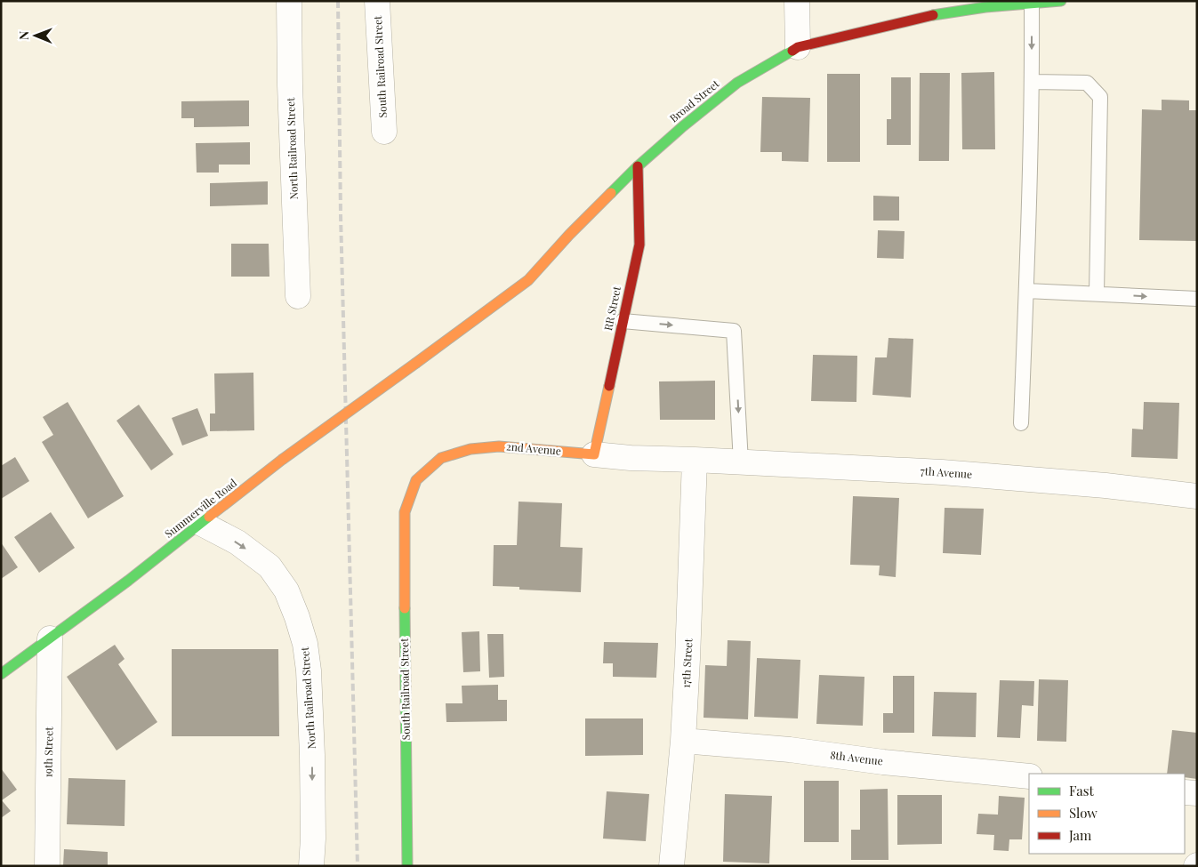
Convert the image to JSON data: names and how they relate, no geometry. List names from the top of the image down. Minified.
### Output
{"streets":{"main road":["South Railroad Street","Broad Street","RR Street","2nd Avenue","Summerville Road"],"street":["North Railroad Street","7th Avenue","17th Street","19th Street","8th Avenue"]},"crossings":[["South Railroad Street","2nd Avenue"],["Broad Street","RR Street"],["Broad Street","Summerville Road"],["North Railroad Street","Summerville Road"],["RR Street","2nd Avenue"],["2nd Avenue","7th Avenue"],["2nd Avenue","17th Street"],["7th Avenue","17th Street"],["Summerville Road","19th Street"],["17th Street","8th Avenue"]],"one_way":["North Railroad Street"],"legend":["Fast","Slow","Jam"],"north":"left"}
